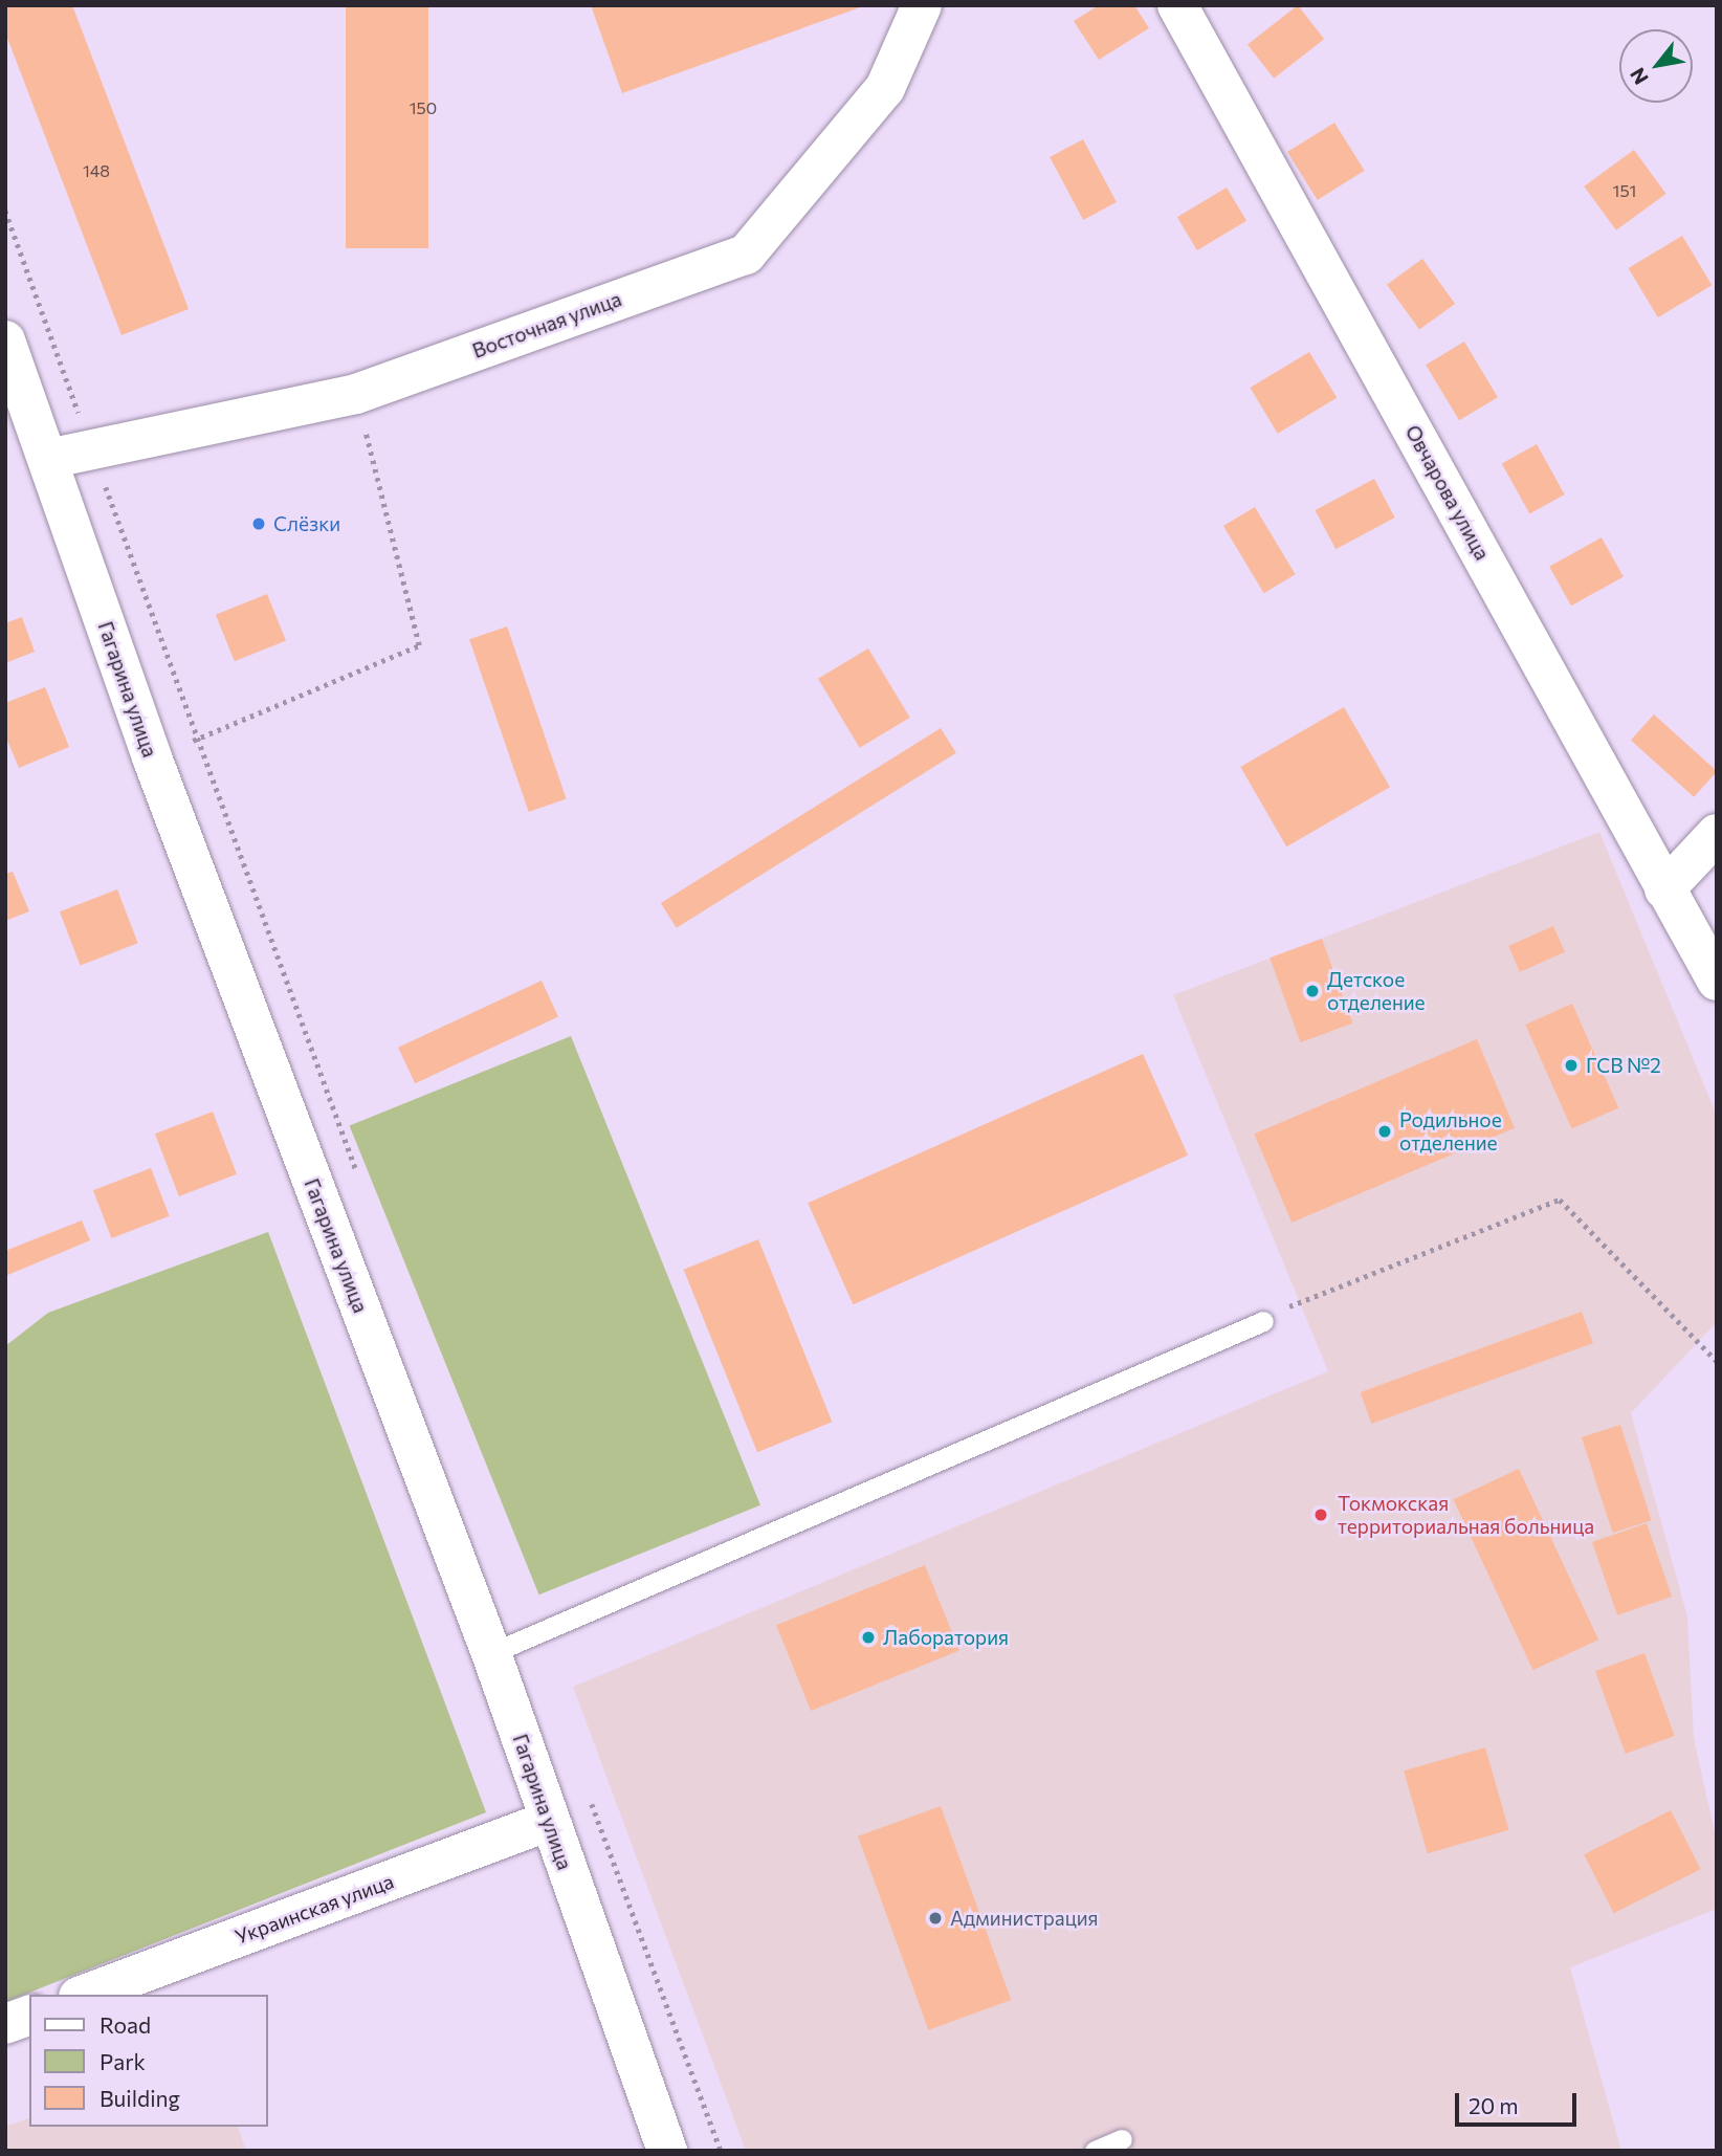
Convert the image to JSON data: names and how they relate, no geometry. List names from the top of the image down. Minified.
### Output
{"streets":{"street":["Восточная улица","Овчарова улица","Гагарина улица","Украинская улица"]},"crossings":[["Восточная улица","Гагарина улица"],["Гагарина улица","Украинская улица"]],"places":["Слёзки","Детское отделение","ГСВ №2","Родильное отделение","Токмокская территориальная больница","Лаборатория","Администрация"],"house_numbers":["150","148","151"],"legend":["Road","Park","Building"],"scale_bar":"20 m","north":"bottom left"}
